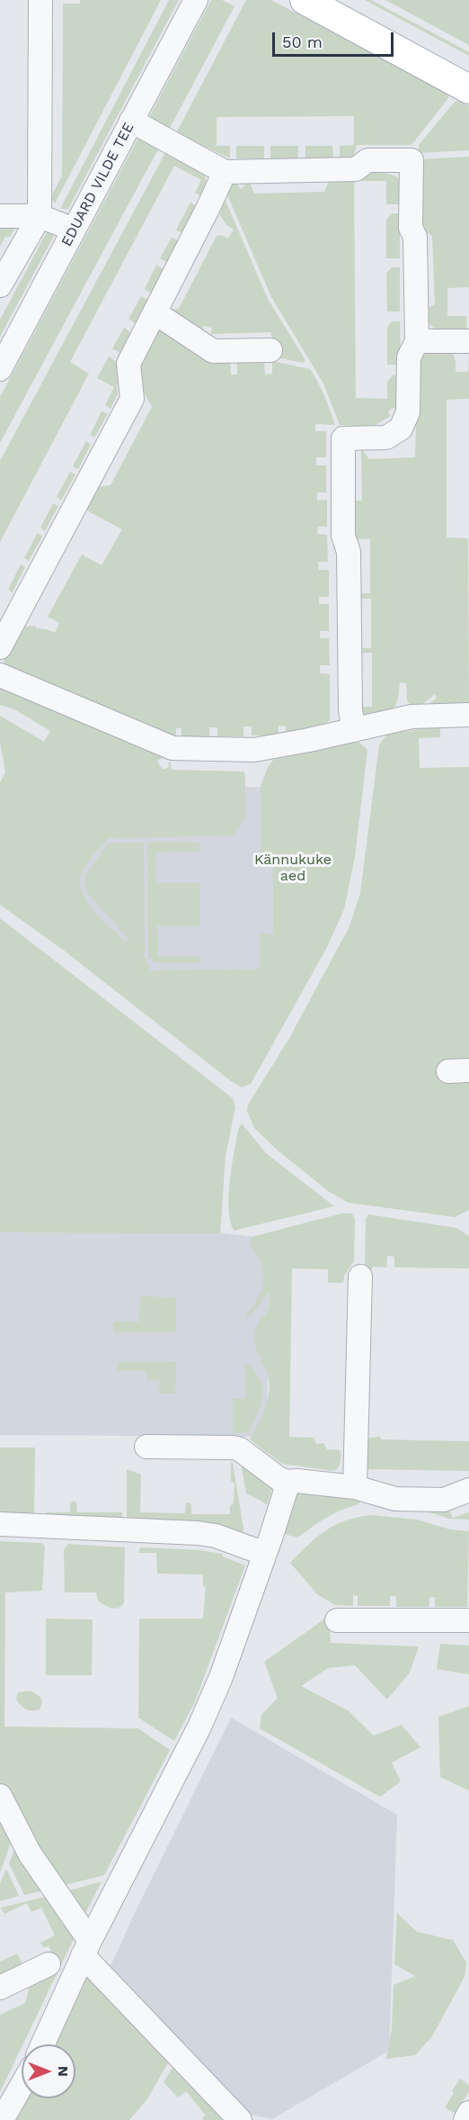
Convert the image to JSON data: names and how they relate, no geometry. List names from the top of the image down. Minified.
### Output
{"streets":{"street":["EDUARD VILDE TEE"]},"parks":["Kännukuke aed"],"scale_bar":"50 m","north":"right"}
